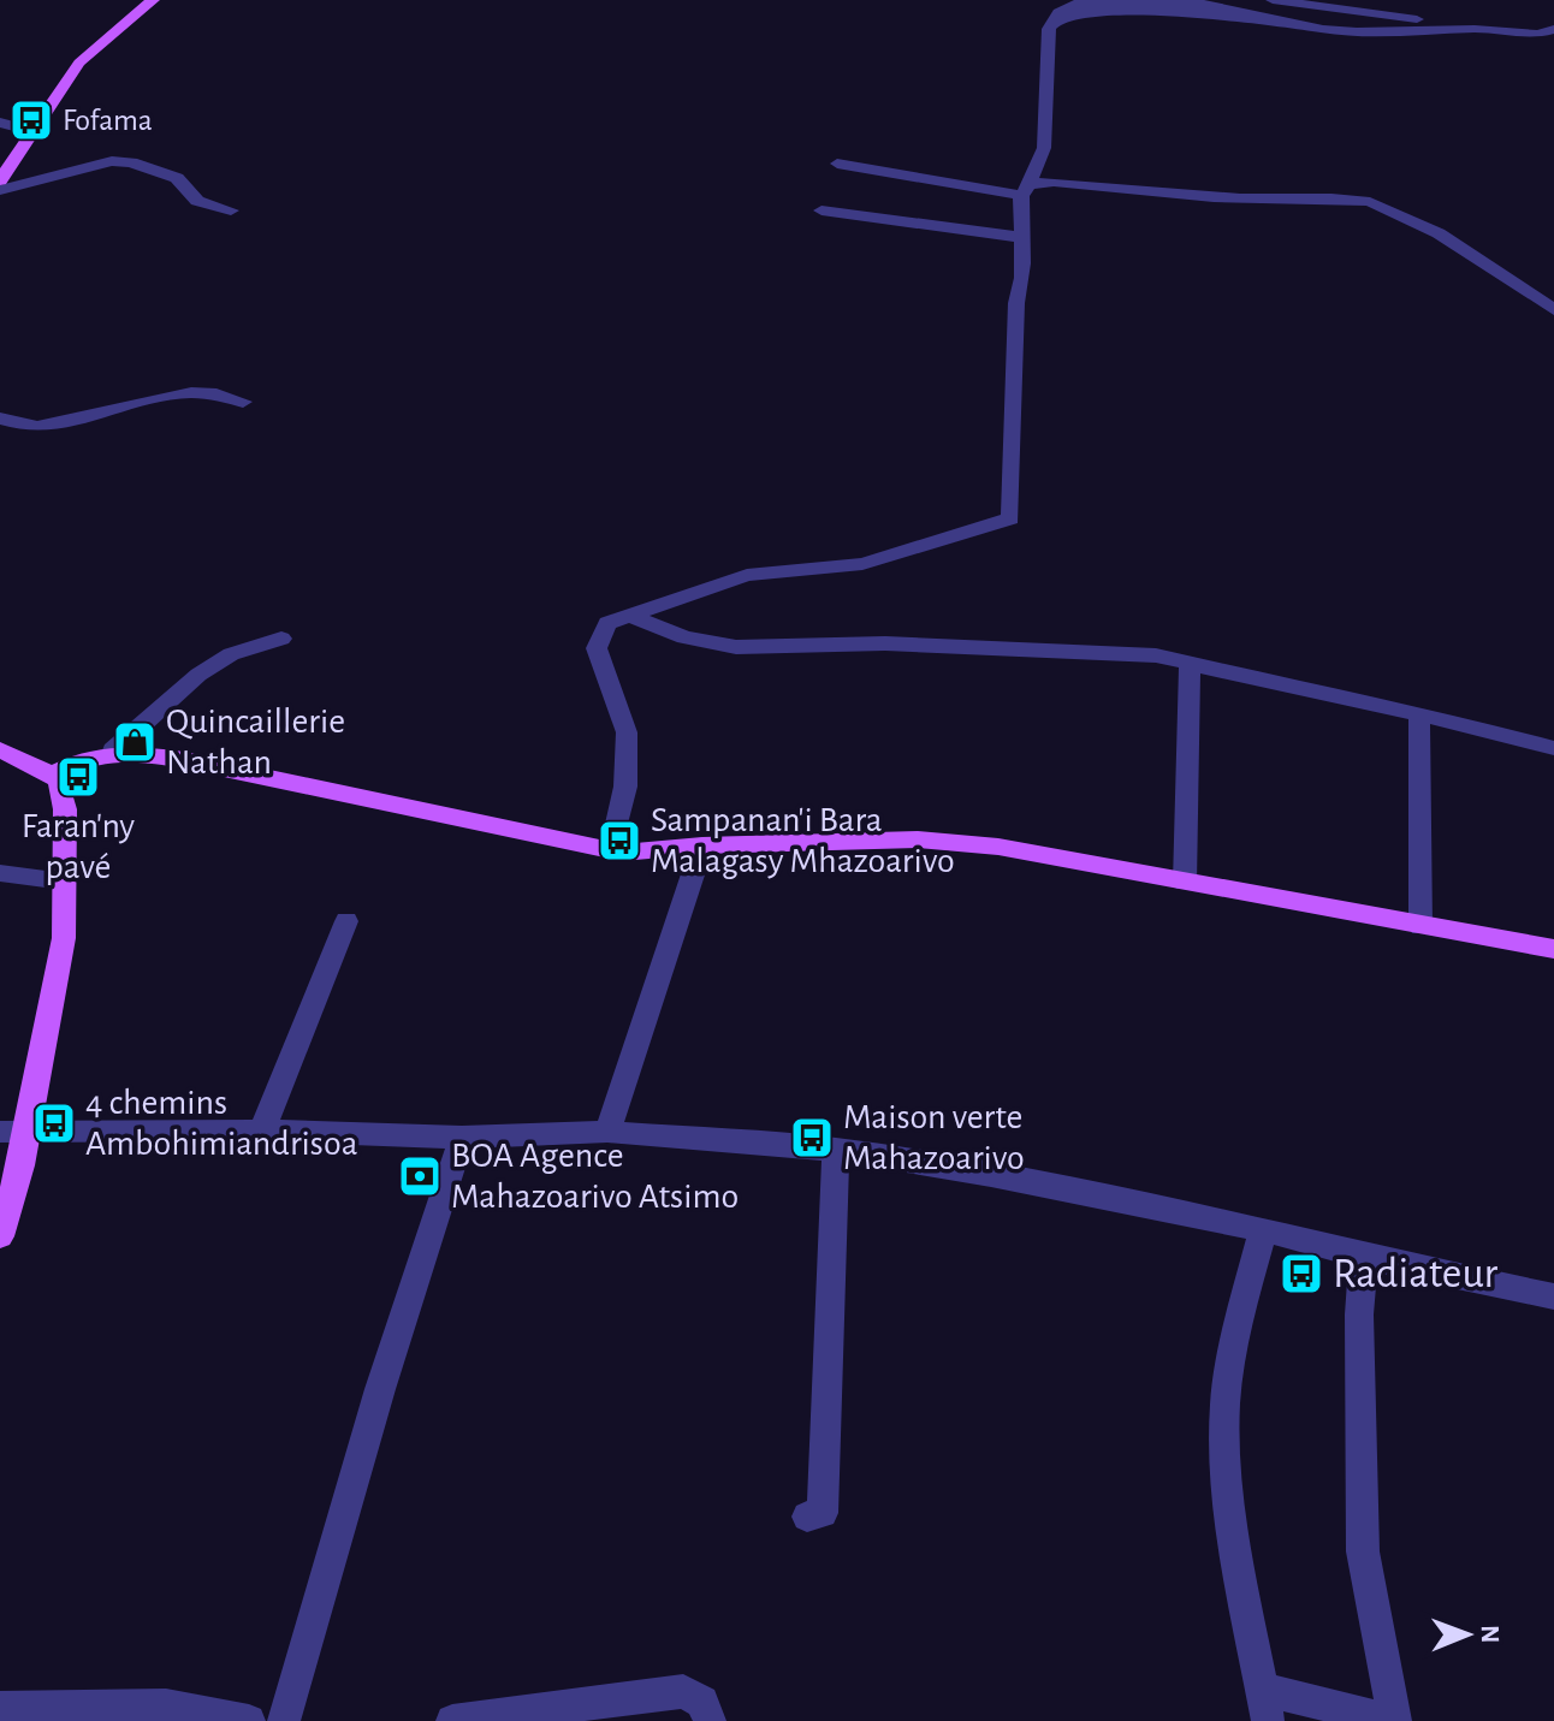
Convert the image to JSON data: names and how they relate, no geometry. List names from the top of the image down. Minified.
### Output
{"places":{"bus stop":["Fofama","Faran'ny pavé","Sampanan'i Bara Malagasy Mhazoarivo","4 chemins Ambohimiandrisoa","Maison verte Mahazoarivo","Radiateur"],"shop":["Quincaillerie Nathan"],"bank":["BOA Agence Mahazoarivo Atsimo"]},"north":"right"}
